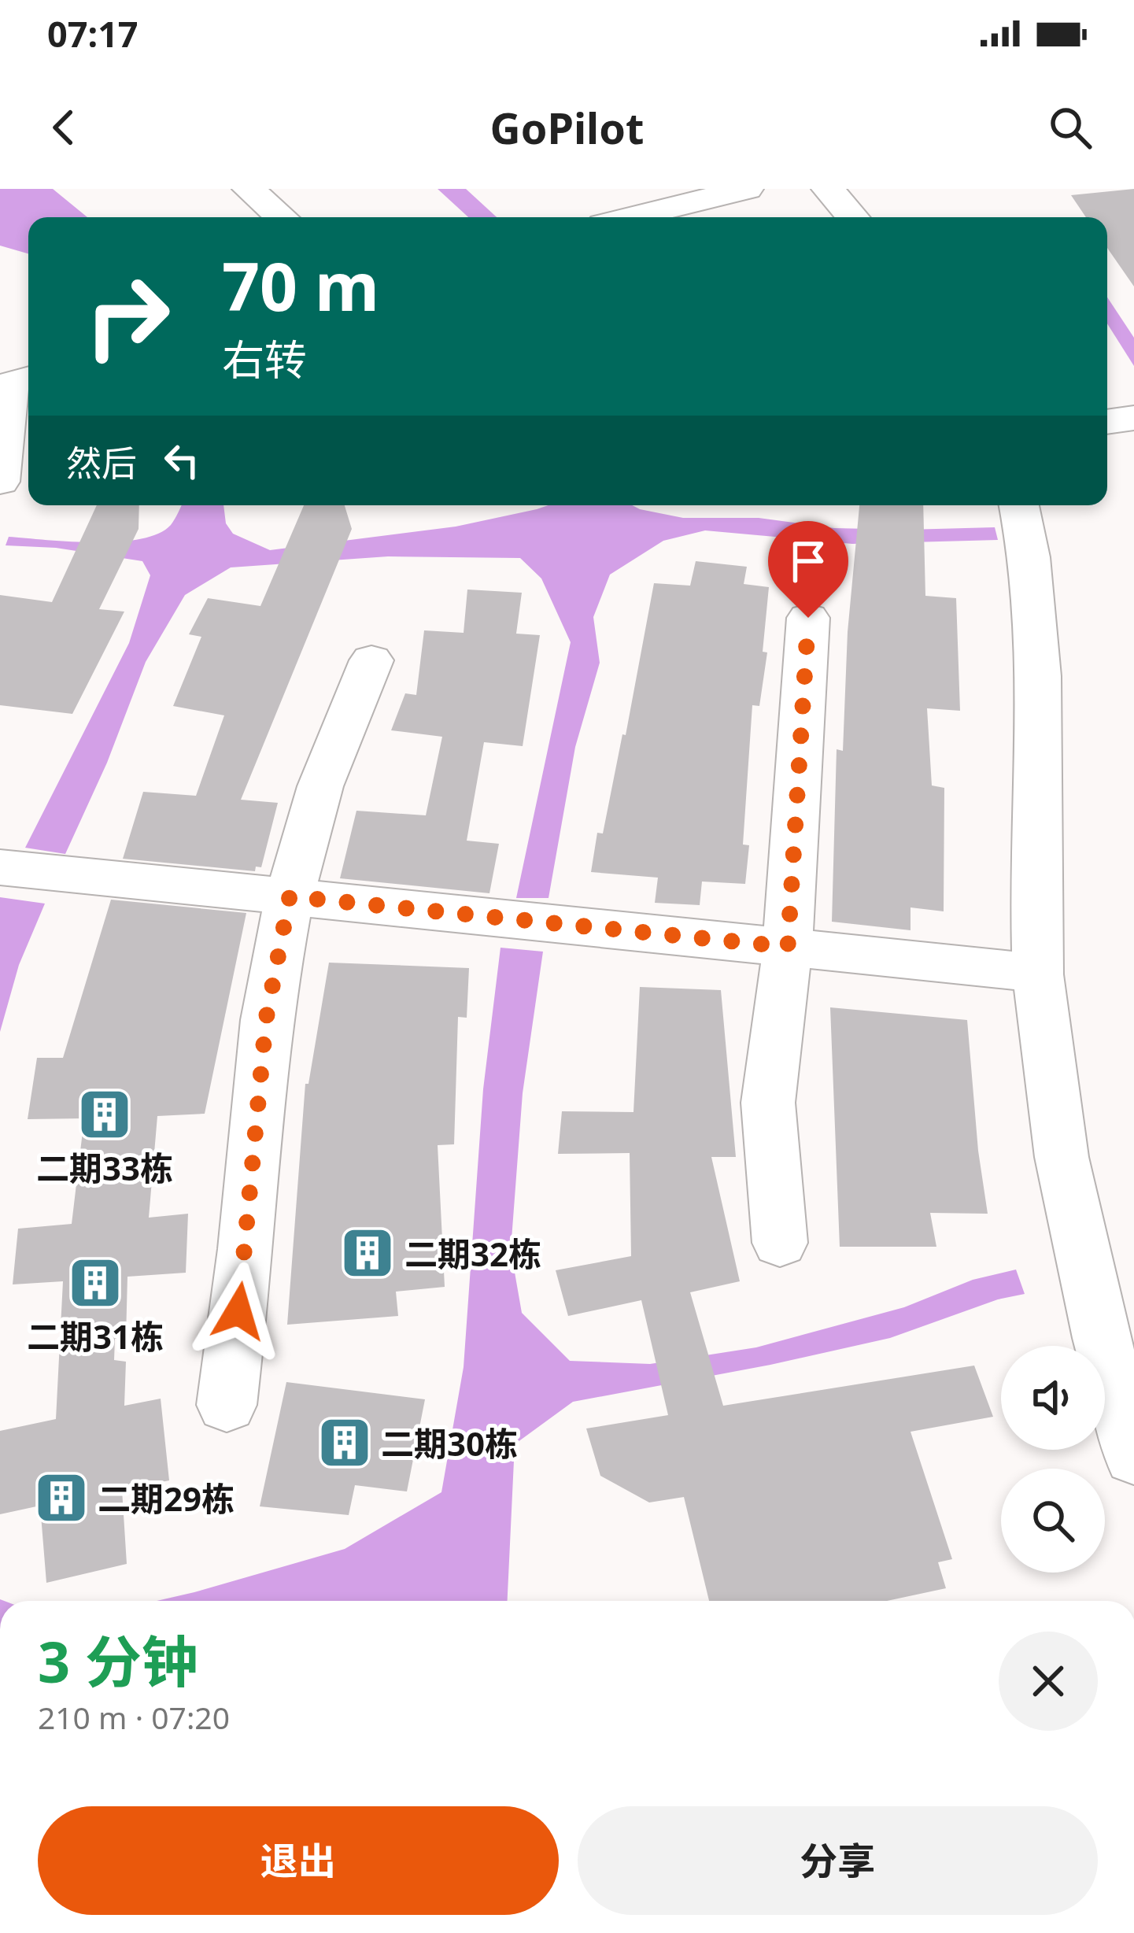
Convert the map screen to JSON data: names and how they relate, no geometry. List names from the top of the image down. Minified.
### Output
{"places":{"building":["二期33栋","二期32栋","二期31栋","二期30栋","二期29栋"]},"page":{"status":"07:17","header":"GoPilot","turn":["70 m","右转"],"then":"然后","heading":["3 分钟","210 m · 07:20"],"buttons":["退出","分享"]}}
